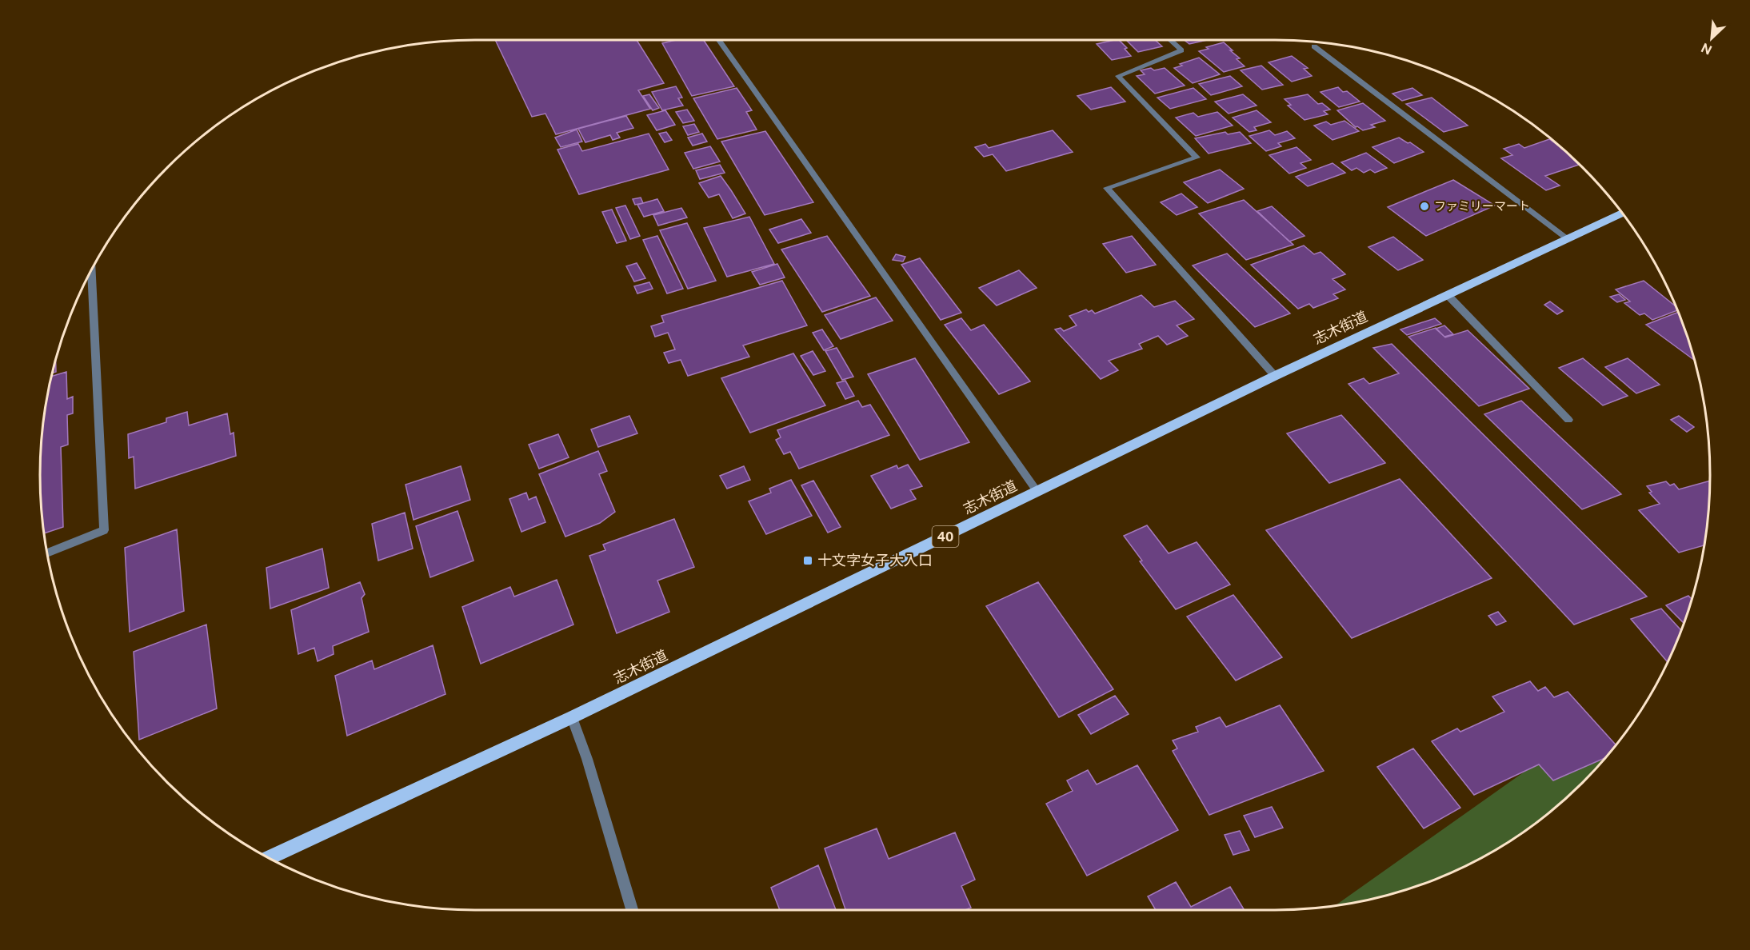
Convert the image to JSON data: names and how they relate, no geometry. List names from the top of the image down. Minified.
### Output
{"streets":{"main road":["志木街道","40"]},"places":{"other":["ファミリーマート"],"transit":["十文字女子大入口"]},"north":"bottom left"}
